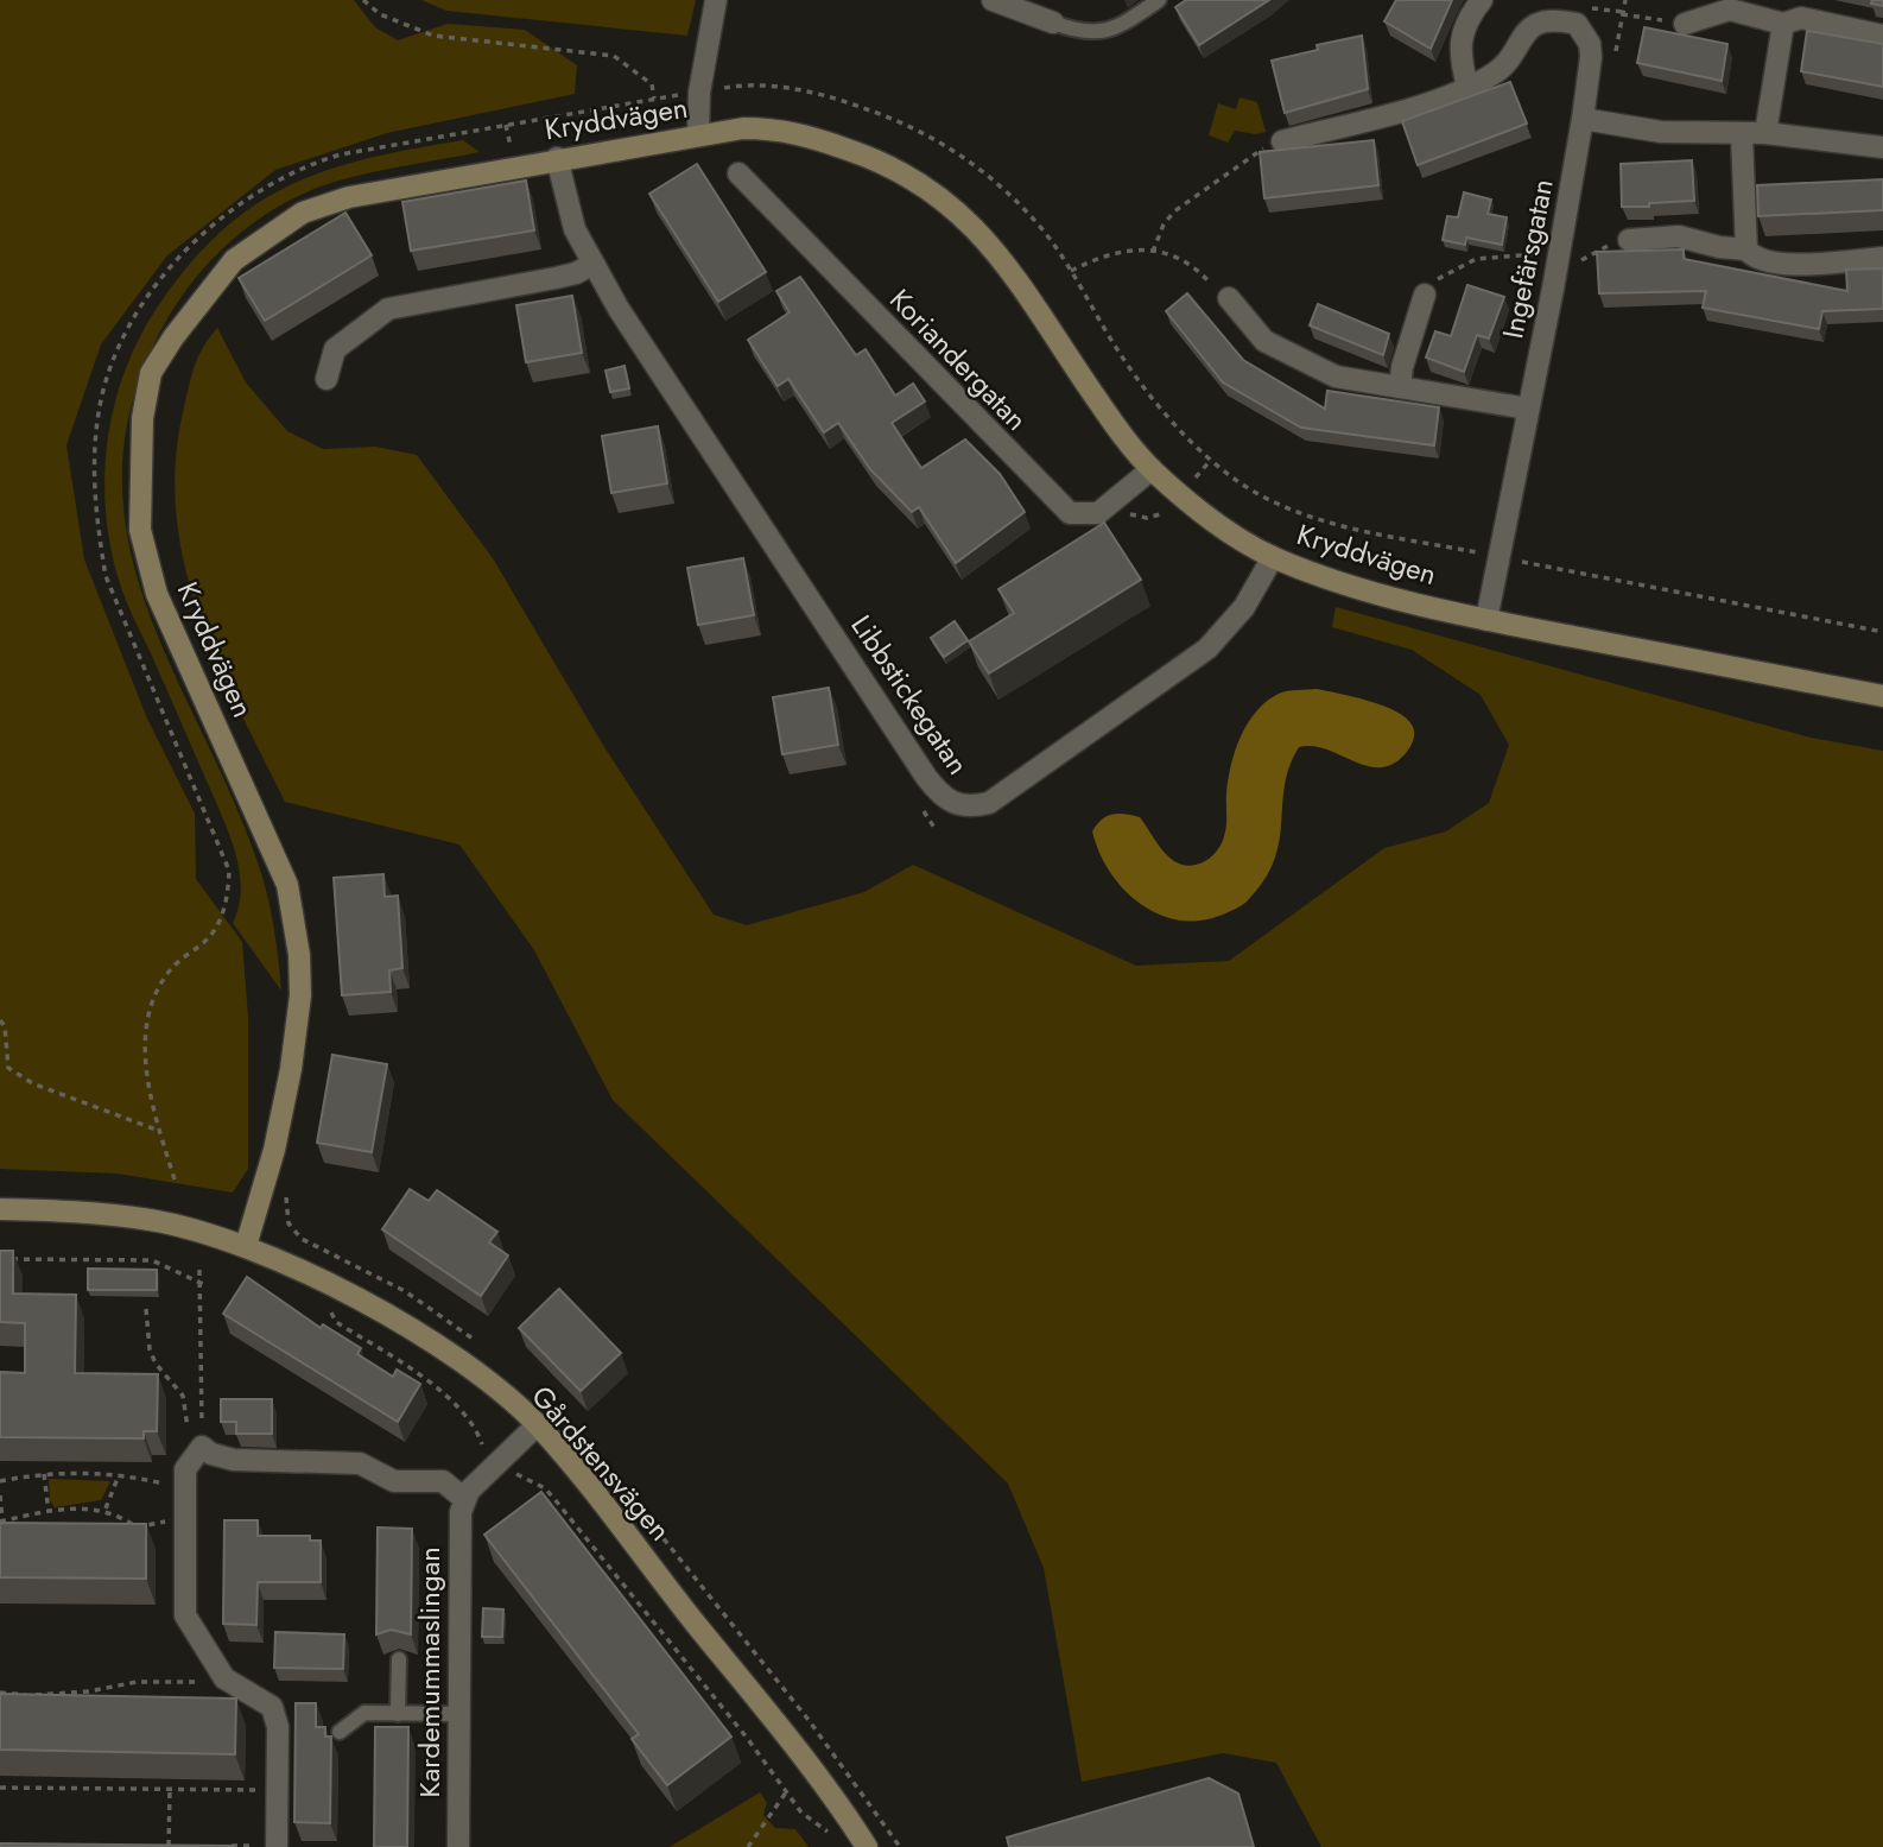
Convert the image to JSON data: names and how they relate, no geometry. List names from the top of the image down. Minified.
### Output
{"streets":{"street":["Kryddvägen","Ingefärsgatan","Koriandergatan","Libbstickegatan","Gårdstensvägen","Kardemummaslingan"]},"crossings":[["Kryddvägen","Ingefärsgatan"],["Kryddvägen","Koriandergatan"],["Kryddvägen","Libbstickegatan"],["Kryddvägen","Gårdstensvägen"]]}
